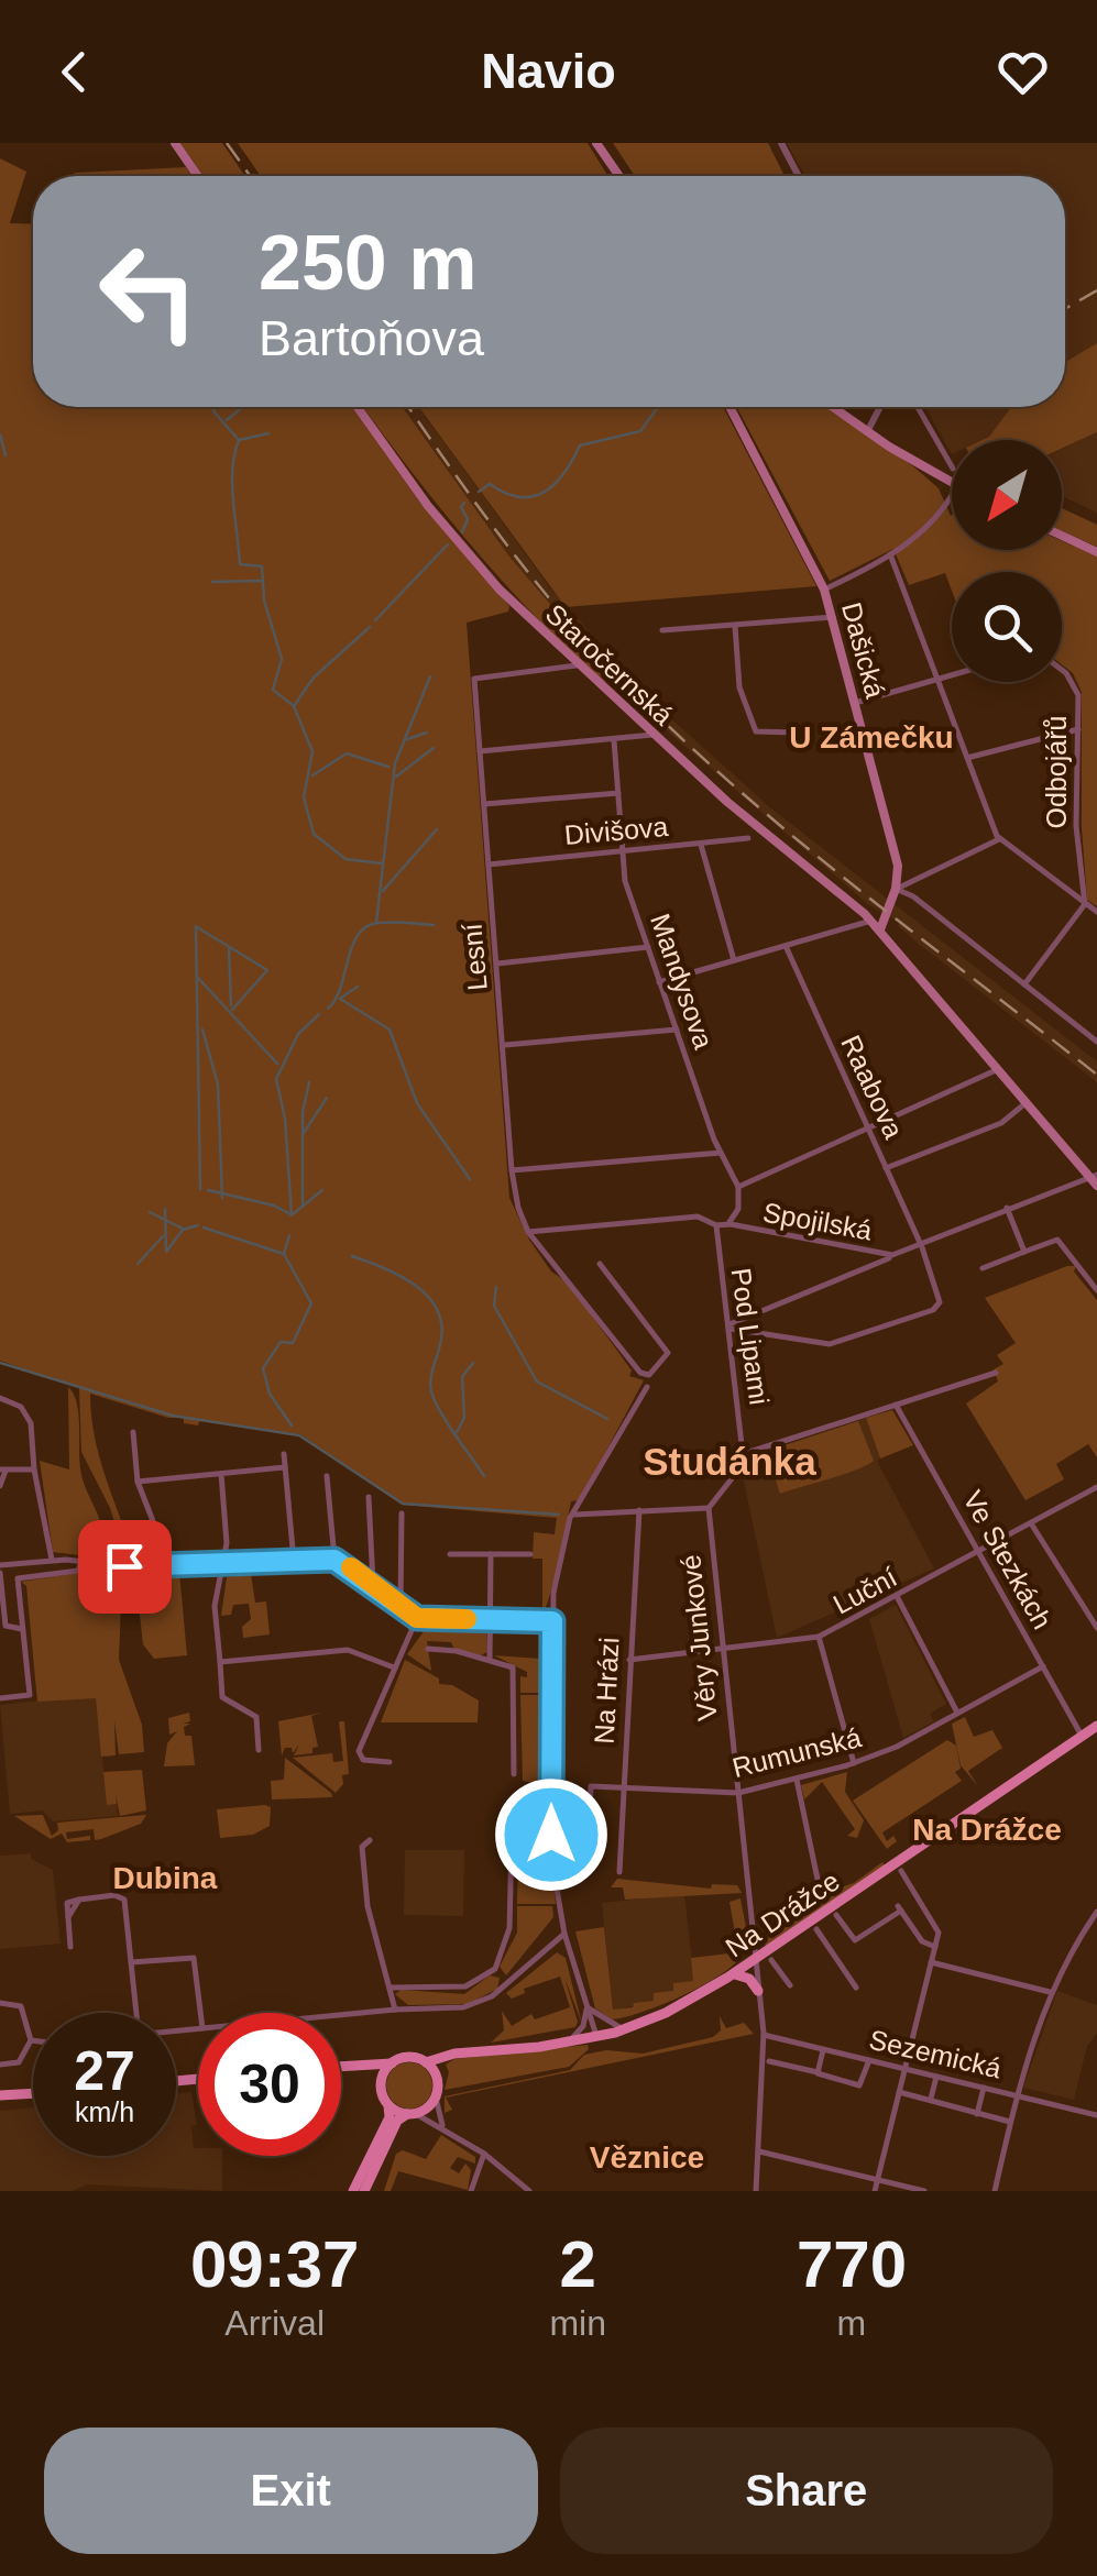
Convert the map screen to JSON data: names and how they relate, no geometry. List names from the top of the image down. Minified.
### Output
{"streets":{"main road":["Dašická","Staročernská","Na Drážce"],"street":["Odbojářů","Divišova","Lesní","Mandysova","Raabova","Spojilská","Pod Lipami","Ve Stezkách","Luční","Věry Junkové","Na Hrázi","Rumunská","Sezemická"]},"crossings":[["Dašická","Staročernská"],["Staročernská","Lesní"],["Divišova","Lesní"],["Divišova","Mandysova"],["Lesní","Spojilská"],["Raabova","Spojilská"],["Raabova","Pod Lipami"],["Spojilská","Pod Lipami"],["Ve Stezkách","Luční"],["Ve Stezkách","Rumunská"],["Ve Stezkách","Na Drážce"],["Luční","Věry Junkové"],["Luční","Na Hrázi"],["Věry Junkové","Rumunská"],["Věry Junkové","Na Drážce"],["Věry Junkové","Sezemická"],["Na Hrázi","Rumunská"]],"districts":["U Zámečku","Studánka","Na Drážce","Dubina","Věznice"],"north":"bottom left","page":{"header":"Navio","turn":["250 m","Bartoňova"],"speed":"27 km/h","limit":"30","eta":["09:37","Arrival","2","min","770","m"],"buttons":["Exit","Share"]}}
